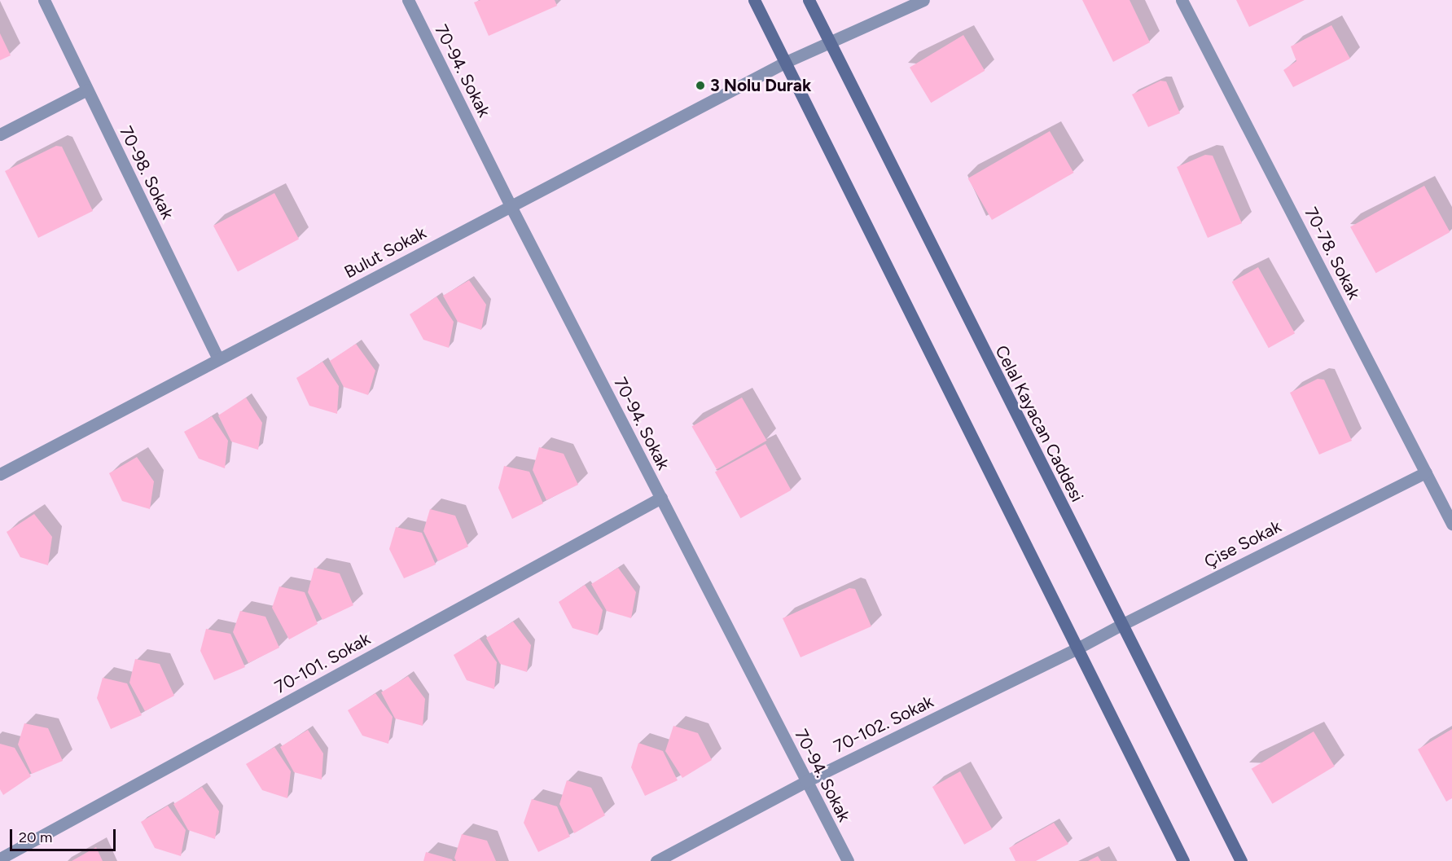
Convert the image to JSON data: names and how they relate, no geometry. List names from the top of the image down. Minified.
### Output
{"streets":{"street":["70-94. Sokak","70-98. Sokak","Bulut Sokak","70-78. Sokak","Celal Kayacan Caddesi","Çise Sokak","70-101. Sokak","70-102. Sokak"]},"crossings":[["70-94. Sokak","Bulut Sokak"],["70-94. Sokak","70-101. Sokak"],["70-94. Sokak","70-102. Sokak"],["70-98. Sokak","Bulut Sokak"],["Bulut Sokak","Celal Kayacan Caddesi"],["70-78. Sokak","Çise Sokak"],["Celal Kayacan Caddesi","Çise Sokak"],["Çise Sokak","70-102. Sokak"]],"places":["3 Nolu Durak"],"scale_bar":"20 m"}
